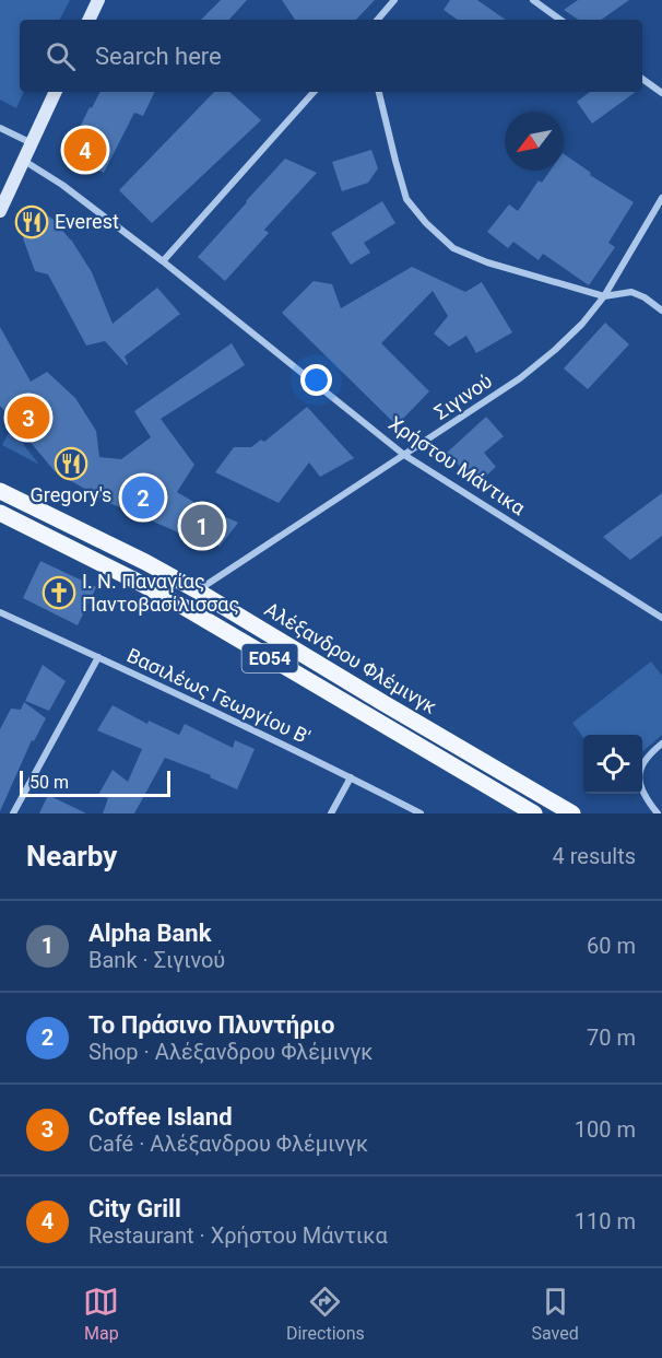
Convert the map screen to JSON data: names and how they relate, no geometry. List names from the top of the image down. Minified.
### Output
{"streets":{"main road":["ΕΟ54","Αλέξανδρου Φλέμινγκ"],"street":["Σιγινού","Χρήστου Μάντικα","Βασιλέως Γεωργίου Β'"]},"crossings":[["Σιγινού","Χρήστου Μάντικα"],["Σιγινού","Αλέξανδρου Φλέμινγκ"]],"places":{"restaurant":["Everest","Gregory's"],"church":["Ι. Ν. Παναγίας Παντοβασίλισσας"]},"scale_bar":"50 m","north":"bottom left","page":{"search":"Search here","pins":["4","3","2","1"],"scale":"50 m","heading":["Nearby","4 results"],"list":[{"mark":"1","name":"Alpha Bank","note":"Bank · Σιγινού","value":"60 m"},{"mark":"2","name":"Το Πράσινο Πλυντήριο","note":"Shop · Αλέξανδρου Φλέμινγκ","value":"70 m"},{"mark":"3","name":"Coffee Island","note":"Café · Αλέξανδρου Φλέμινγκ","value":"100 m"},{"mark":"4","name":"City Grill","note":"Restaurant · Χρήστου Μάντικα","value":"110 m"}],"nav":["Map","Directions","Saved"]}}
